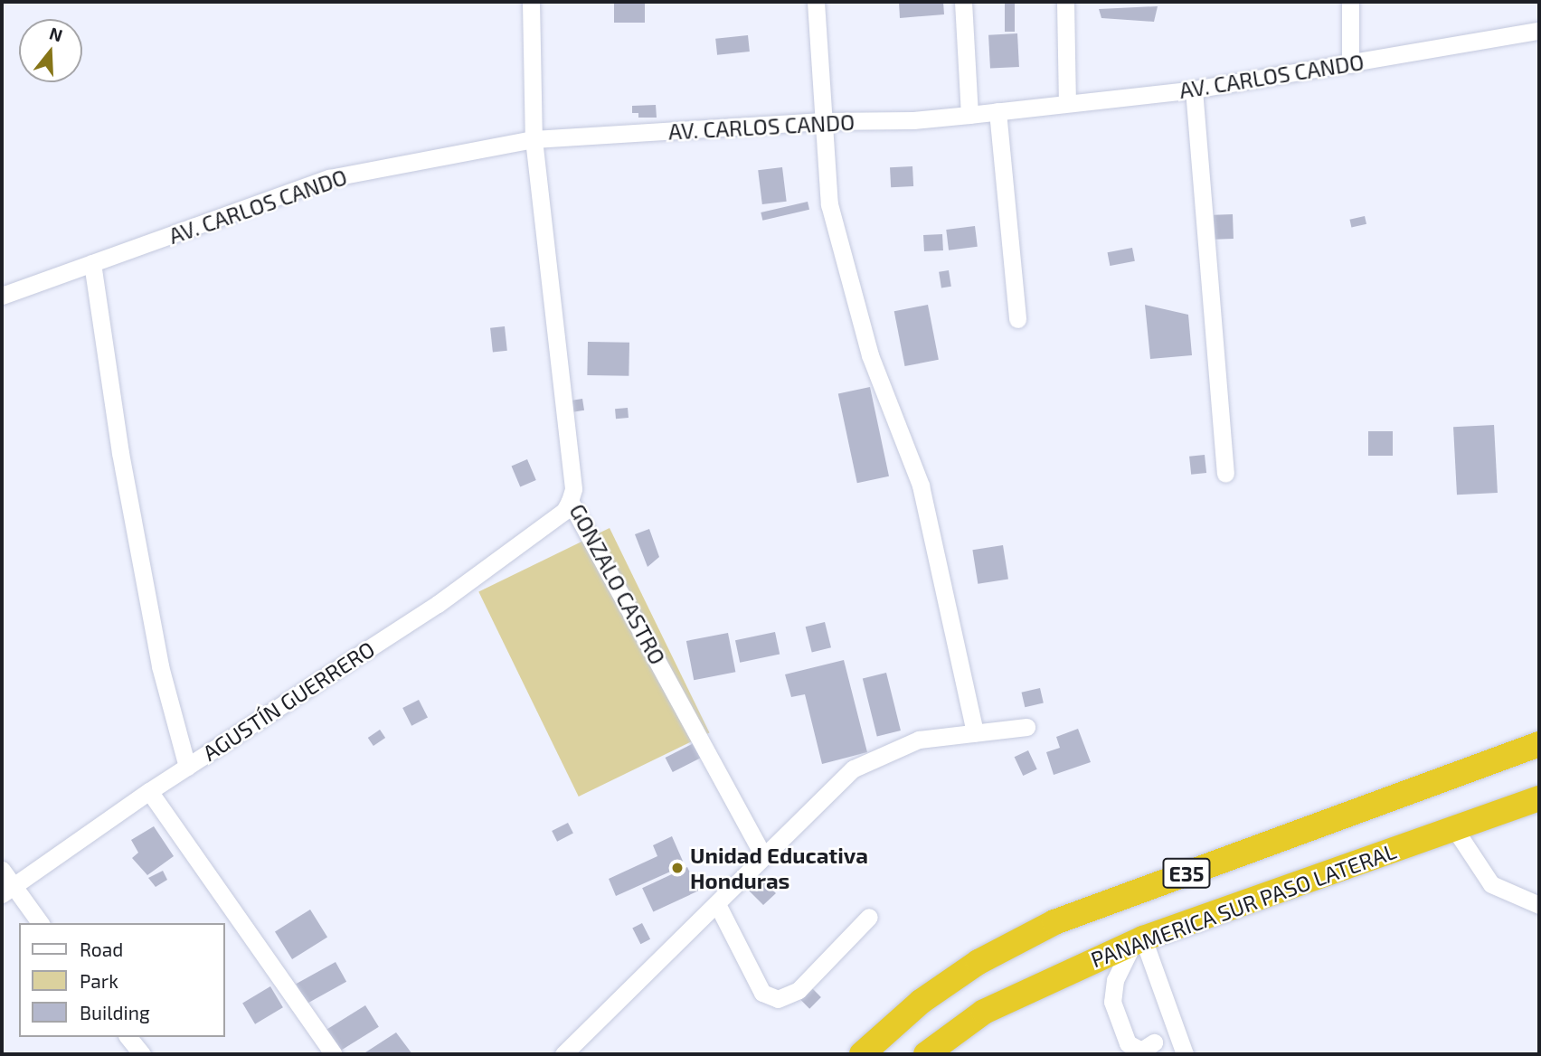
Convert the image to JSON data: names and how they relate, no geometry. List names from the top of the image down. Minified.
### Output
{"streets":{"highway":["E35","PANAMERICA SUR PASO LATERAL"],"street":["AV. CARLOS CANDO","GONZALO CASTRO","AGUSTÍN GUERRERO"]},"crossings":[["AV. CARLOS CANDO","GONZALO CASTRO"],["GONZALO CASTRO","AGUSTÍN GUERRERO"]],"places":["Unidad Educativa Honduras"],"legend":["Road","Park","Building"],"north":"top"}
